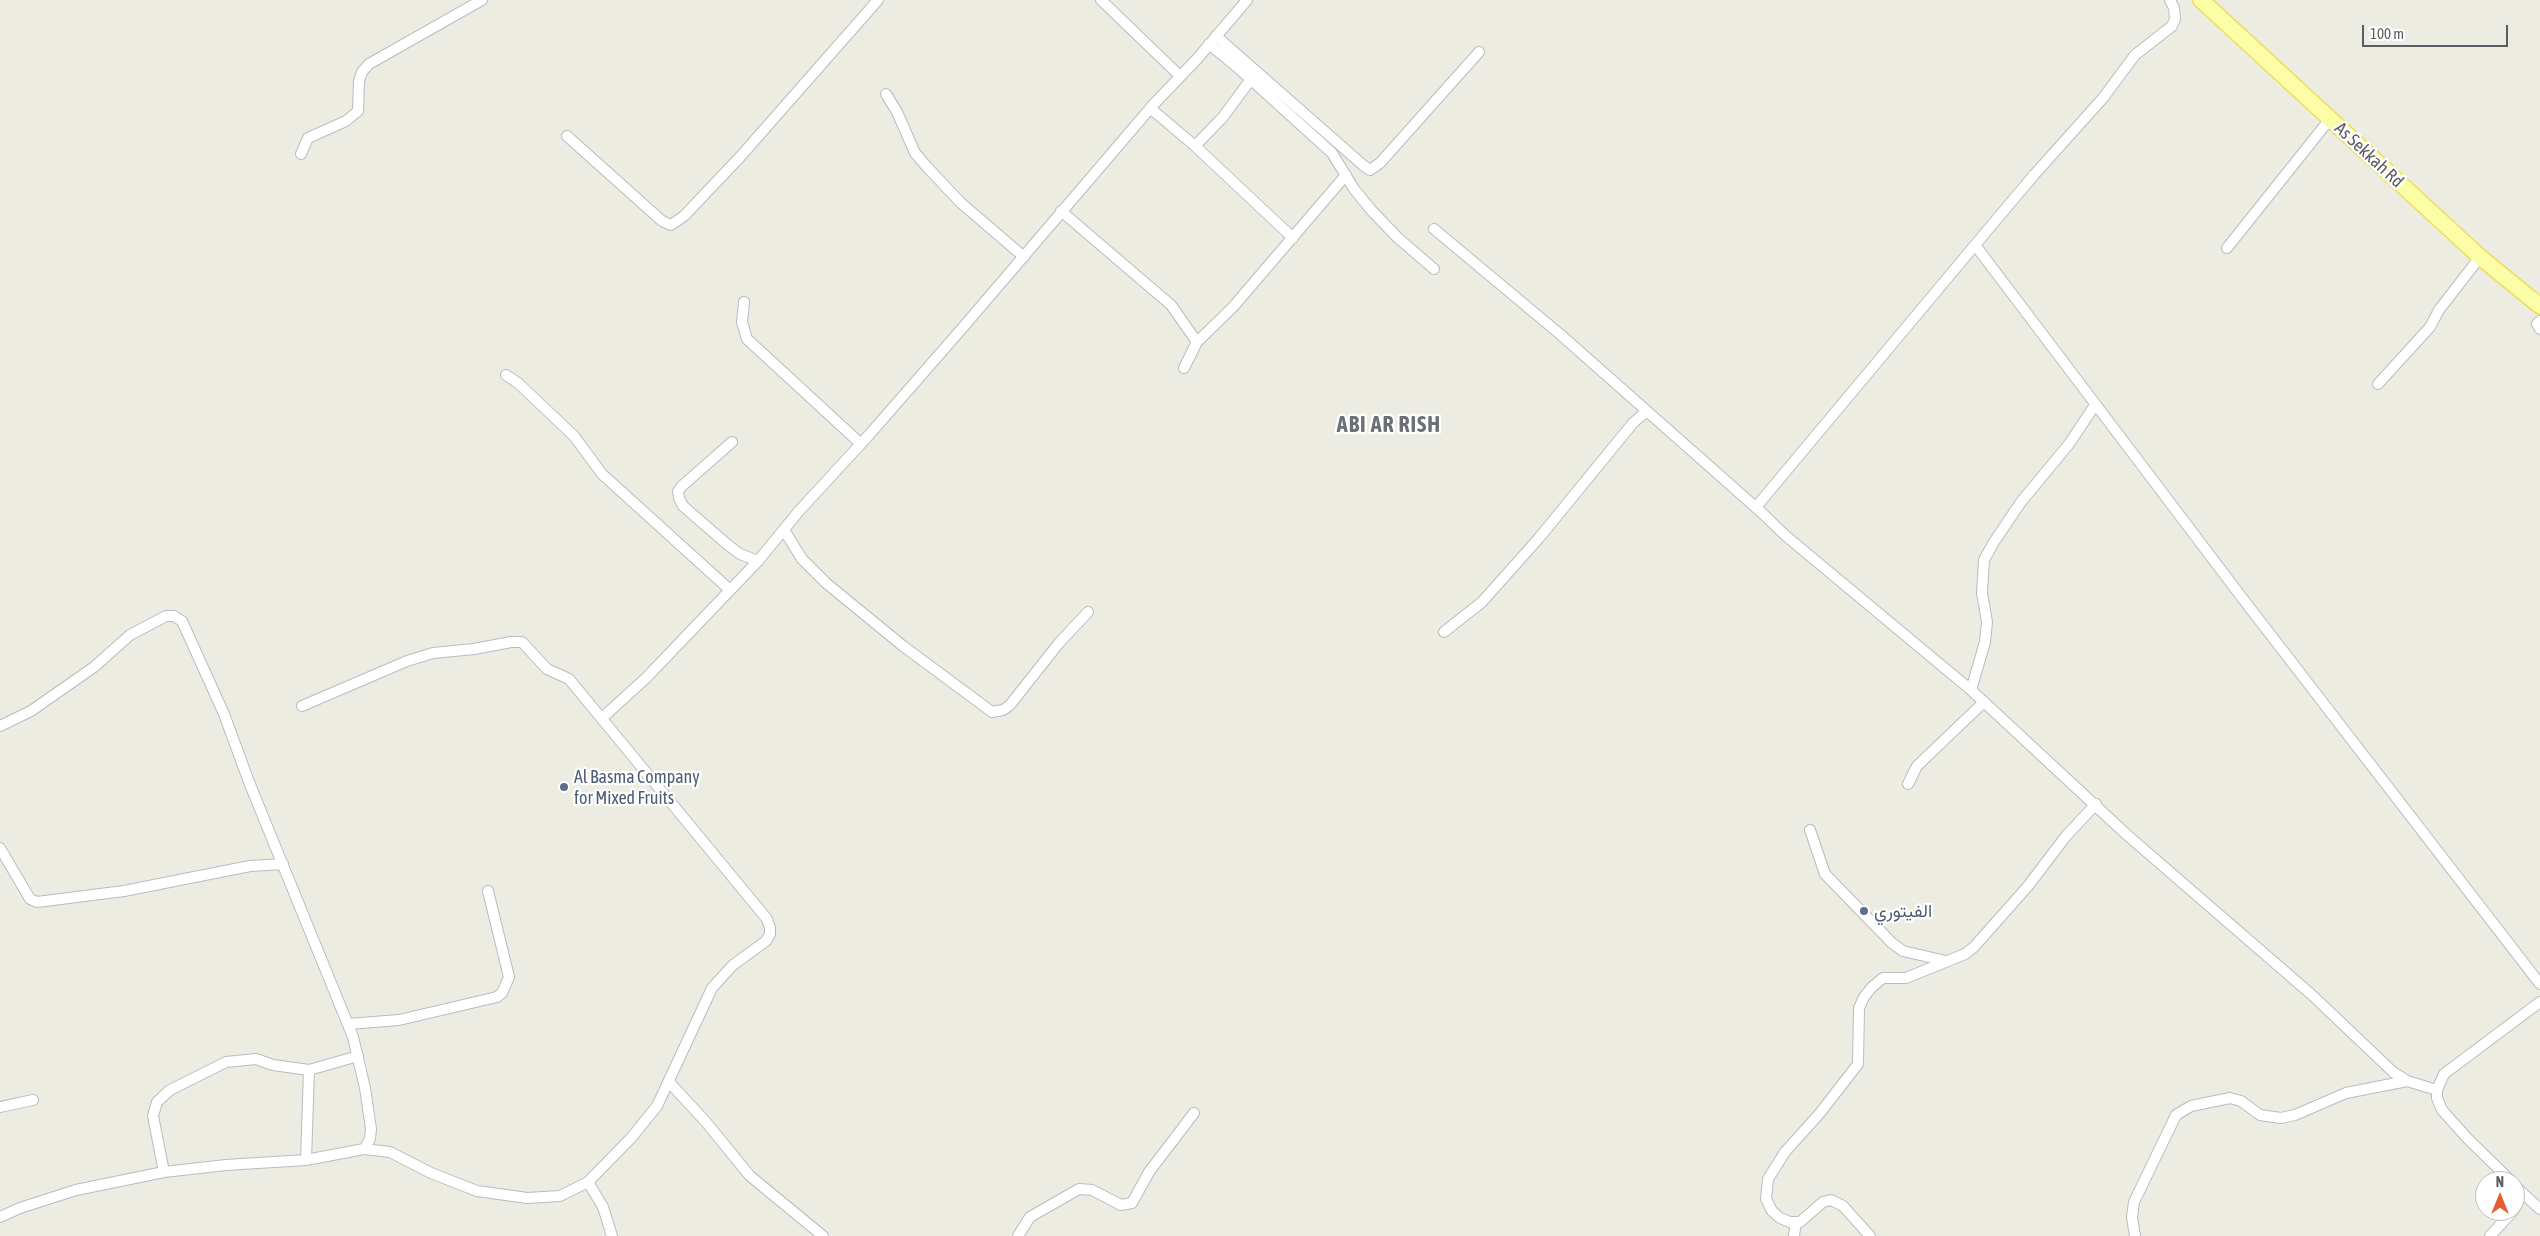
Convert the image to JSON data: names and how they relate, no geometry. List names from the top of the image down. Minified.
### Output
{"streets":{"main road":["As Sekkah Rd"]},"districts":["ABI AR RISH"],"places":["Al Basma Company for Mixed Fruits","الفيتوري"],"scale_bar":"100 m","north":"top"}
